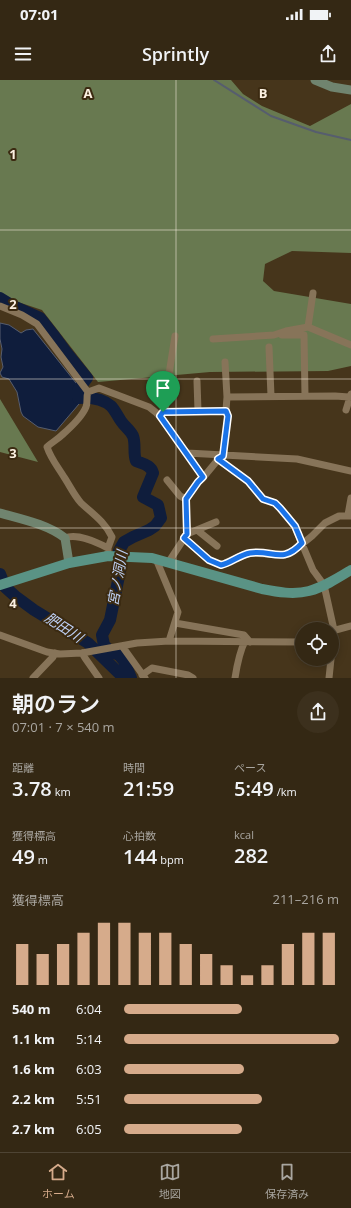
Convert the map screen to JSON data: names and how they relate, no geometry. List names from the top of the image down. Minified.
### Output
{"water":["宮ノ洞川","肥田川"],"page":{"status":"07:01","header":"Sprintly","heading":["朝のラン","07:01 · 7 × 540 m"],"stats":[["距離","3.78 km"],["時間","21:59"],["ペース","5:49 /km"],["獲得標高","49 m"],["心拍数","144 bpm"],["kcal","282"]],"chart":["獲得標高","211–216 m"],"list":[{"name":"540 m","note":"6:04"},{"name":"1.1 km","note":"5:14"},{"name":"1.6 km","note":"6:03"},{"name":"2.2 km","note":"5:51"},{"name":"2.7 km","note":"6:05"}],"tabs":["ホーム","地図","保存済み"]},"grid":{"columns":["A","B"],"rows":["1","2","3","4"]}}
